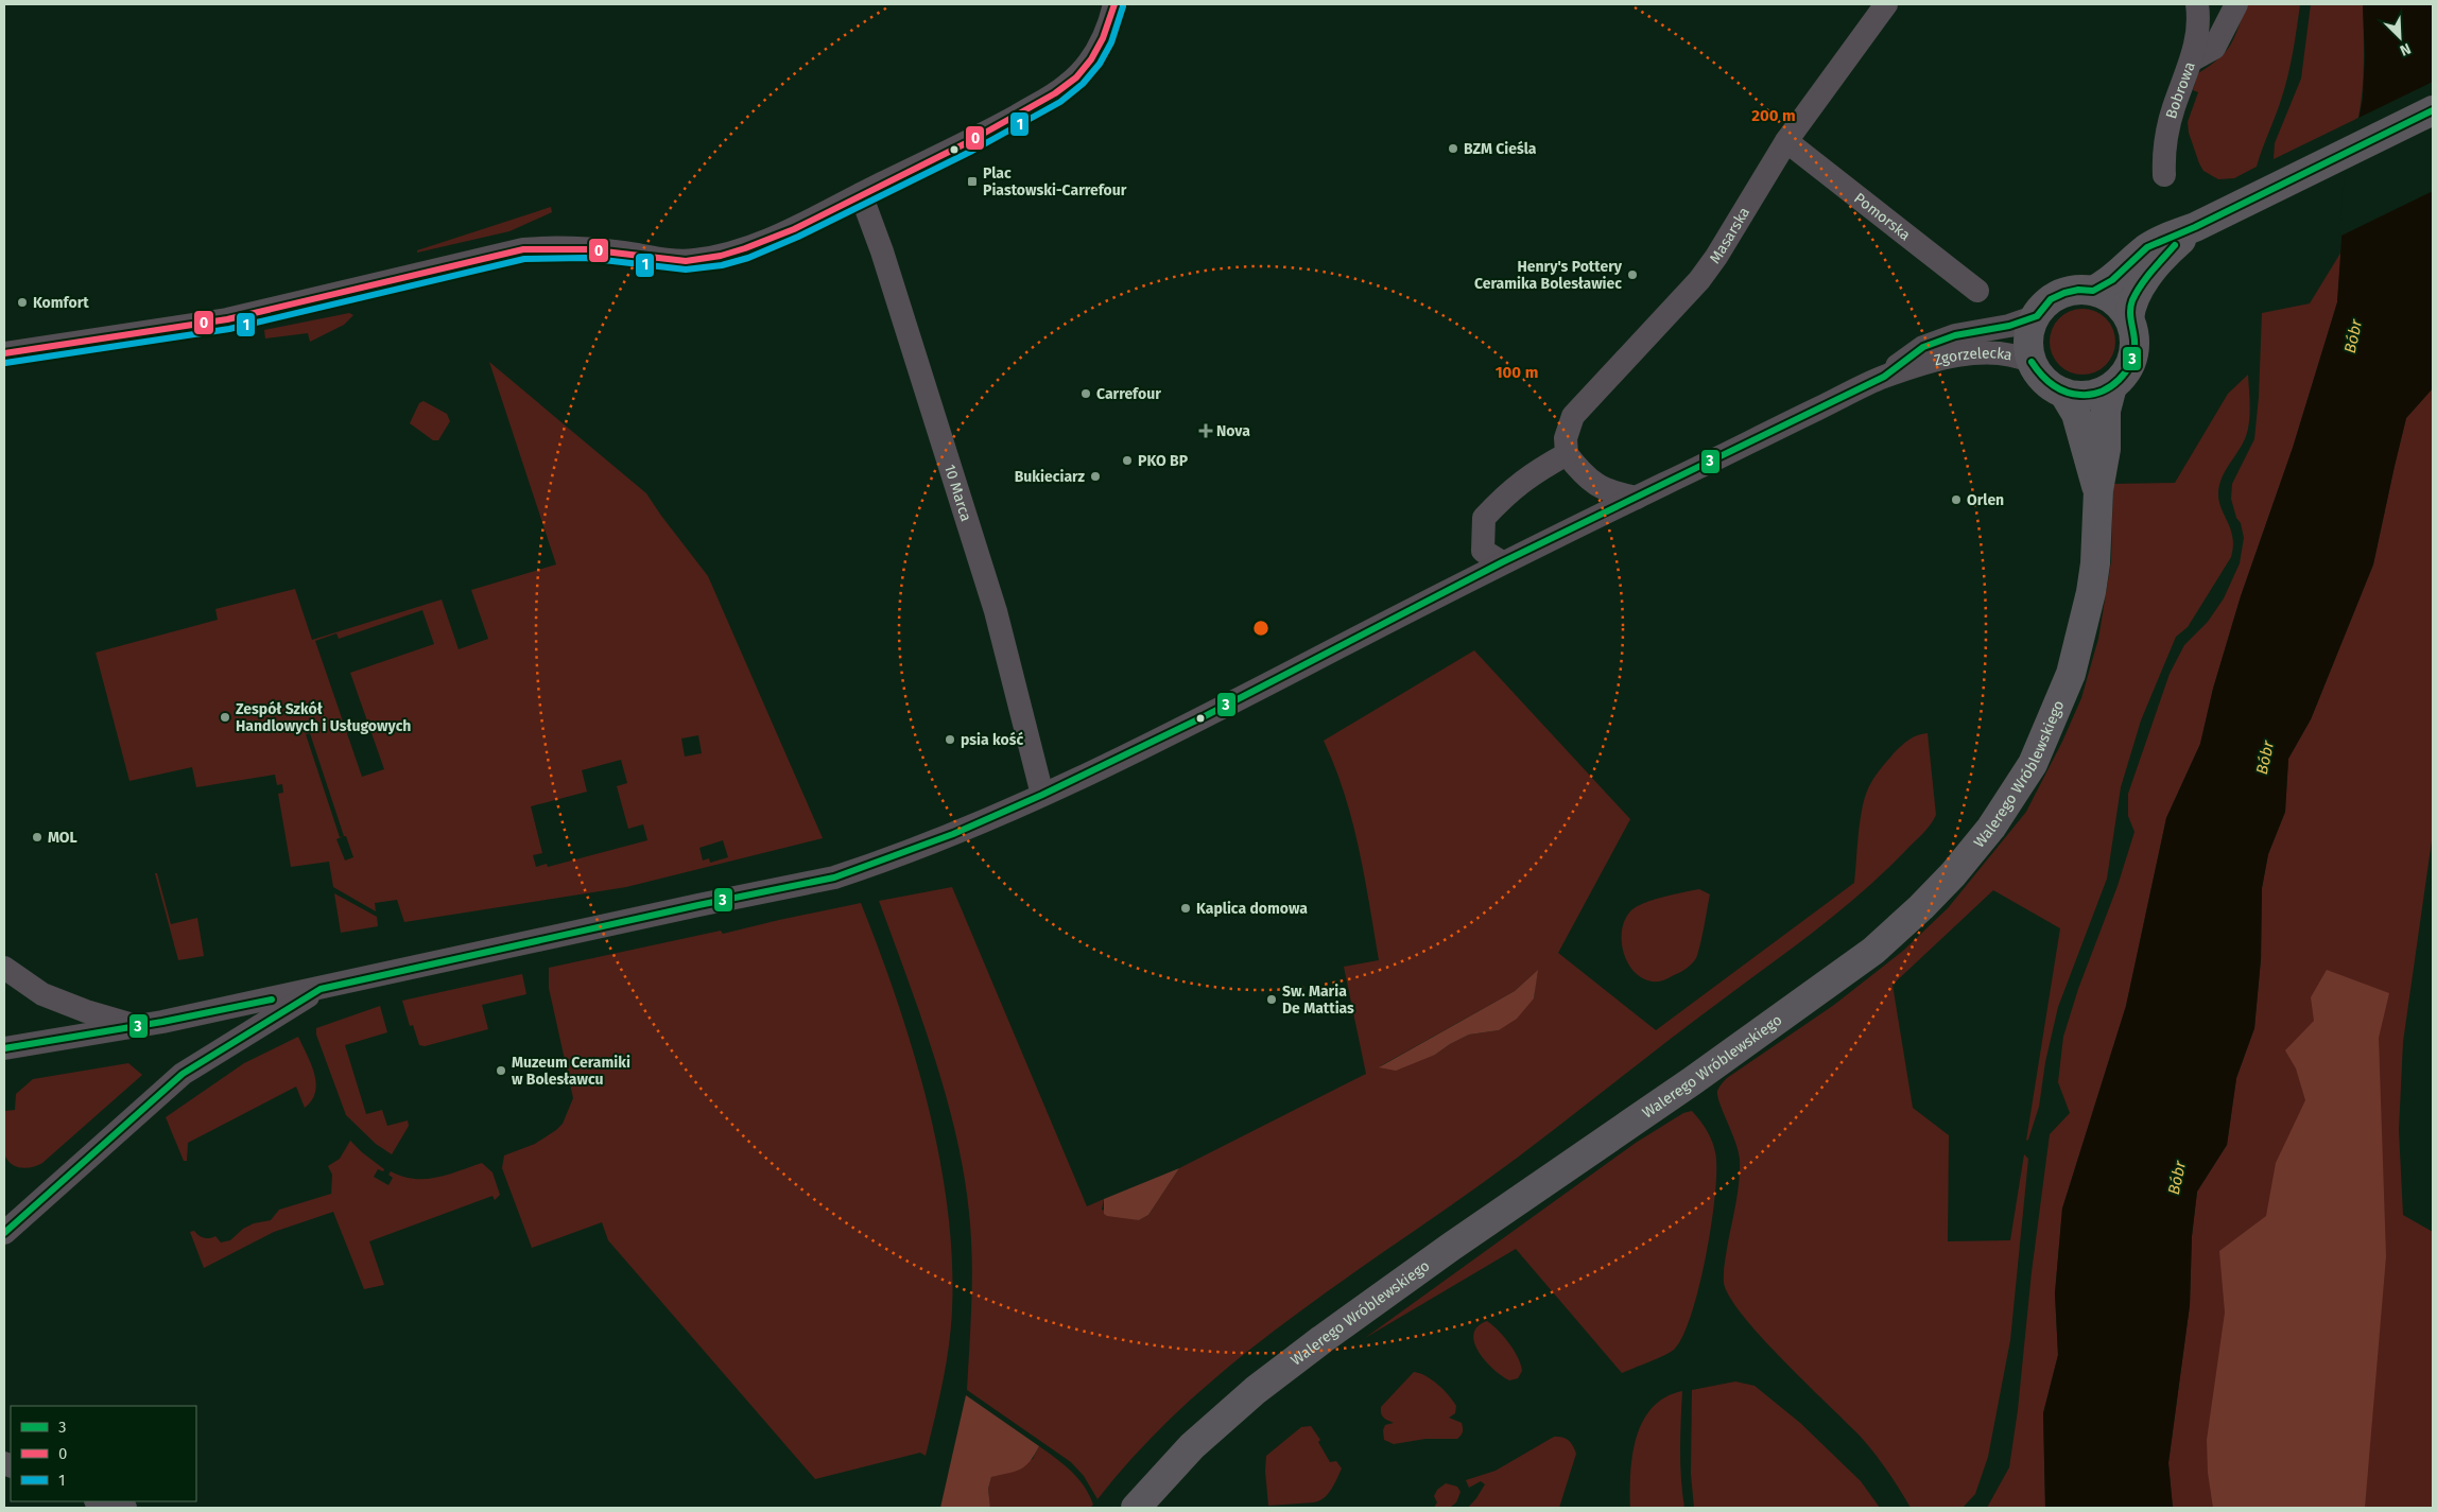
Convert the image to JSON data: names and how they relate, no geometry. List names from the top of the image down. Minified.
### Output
{"streets":{"main road":["Walerego Wróblewskiego"],"street":["Bobrowa","Pomorska","Masarska","Zgorzelecka","10 Marca"]},"crossings":[["Pomorska","Masarska"],["Zgorzelecka","10 Marca"],["Zgorzelecka","Walerego Wróblewskiego"]],"water":["Bóbr"],"places":{"other":["BZM Cieśla","Henry's Pottery Ceramika Bolesławiec","Komfort","Carrefour","PKO BP","Bukieciarz","Orlen","Zespół Szkół Handlowych i Usługowych","psia kość","MOL","Kaplica domowa","Sw. Maria De Mattias","Muzeum Ceramiki w Bolesławcu"],"transit":["Plac Piastowski-Carrefour"],"health":["Nova"]},"lines":["transit line 0","transit line 1","transit line 3"],"legend":["3","0","1"],"north":"bottom right","rings":["200 m","100 m"]}
